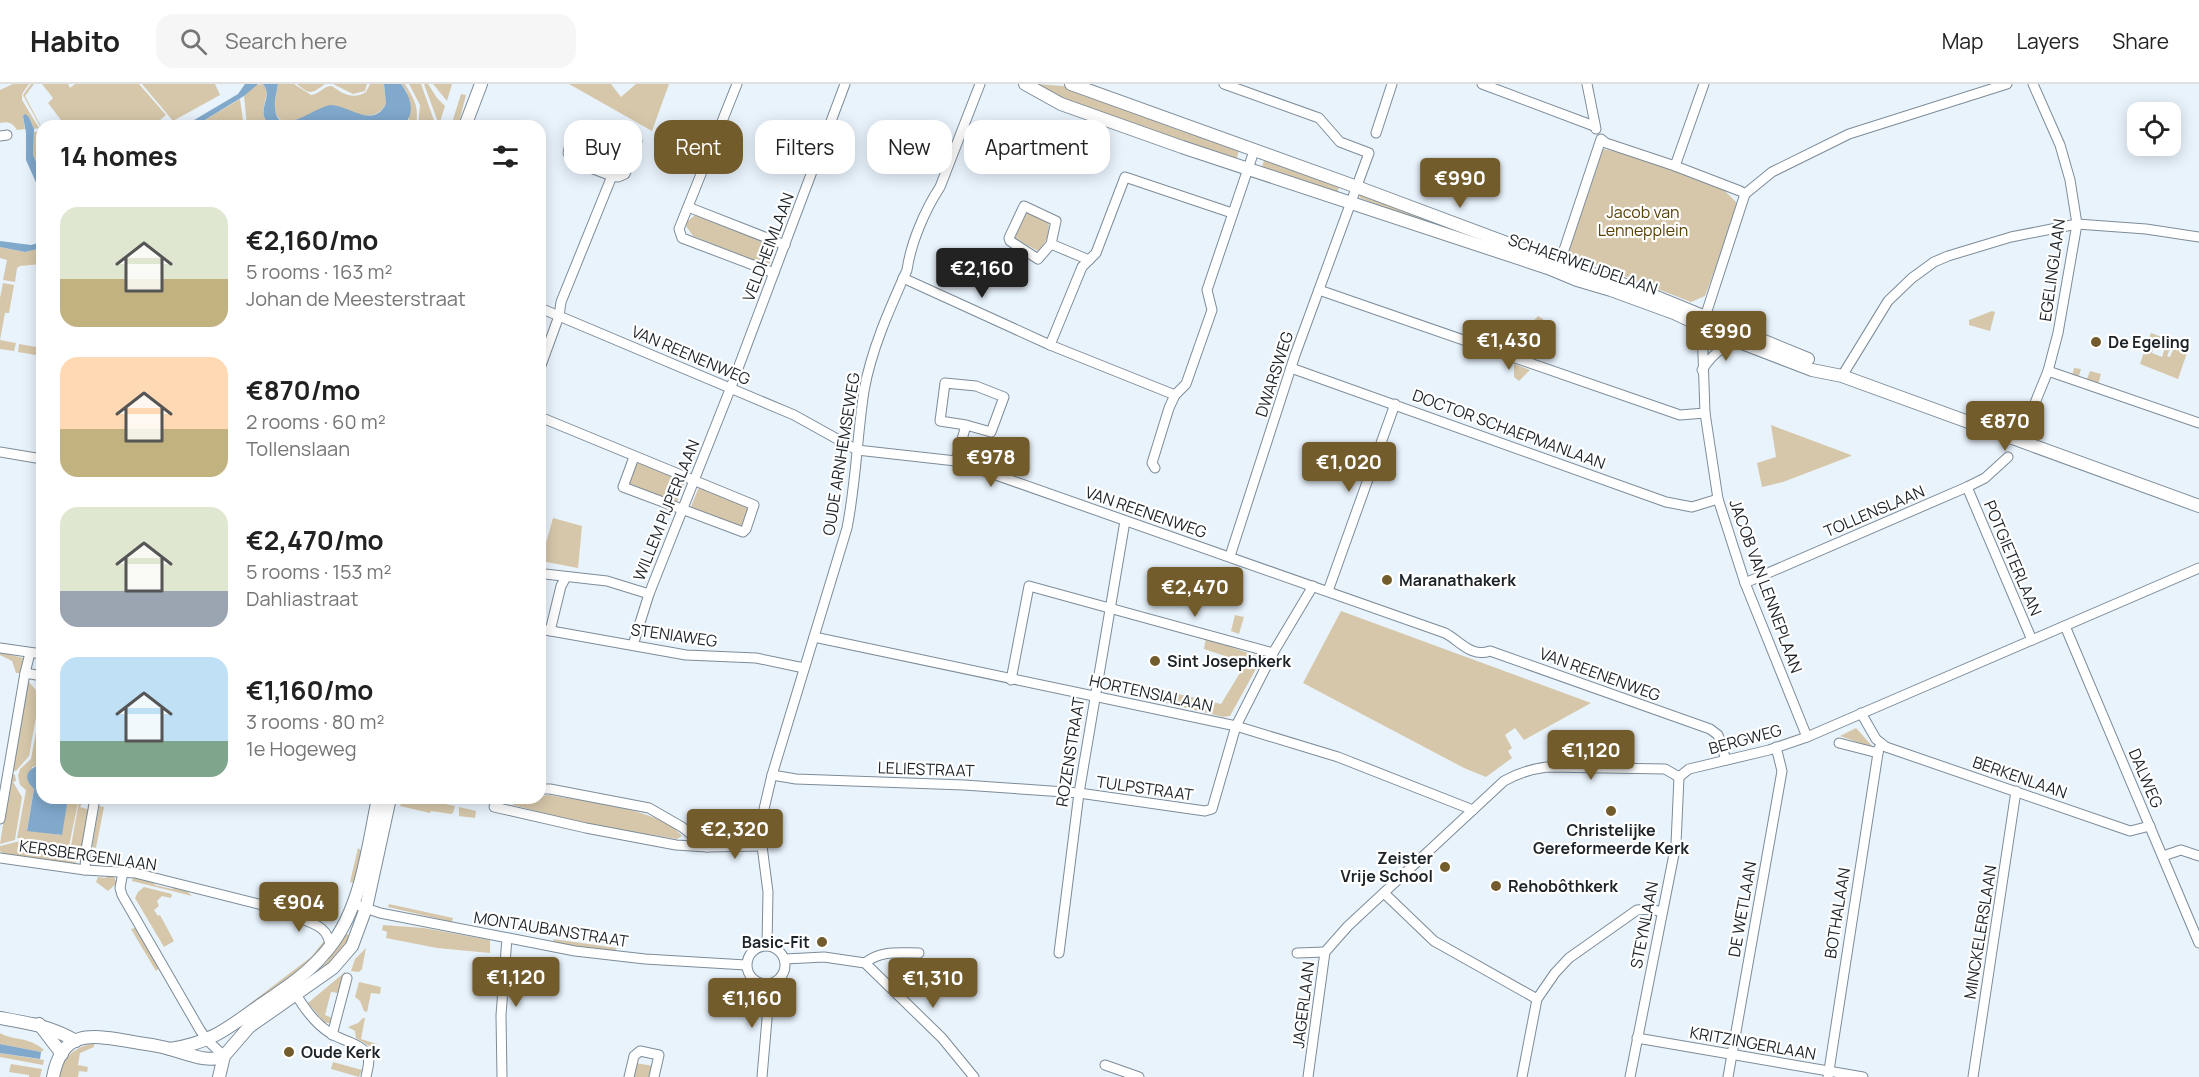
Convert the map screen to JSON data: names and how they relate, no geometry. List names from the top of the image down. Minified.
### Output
{"streets":{"street":["VELDHEIMLAAN","SCHAERWEIJDELAAN","EGELINGLAAN","VAN REENENWEG","DWARSWEG","DOCTOR SCHAEPMANLAAN","OUDE ARNHEMSEWEG","WILLEM PIJPERLAAN","TOLLENSLAAN","POTGIETERLAAN","JACOB VAN LENNEPLAAN","STENIAWEG","HORTENSIALAAN","BERGWEG","ROZENSTRAAT","LELIESTRAAT","BERKENLAAN","DALWEG","TULPSTRAAT","KERSBERGENLAAN","DE WETLAAN","BOTHALAAN","STEYNLAAN","MONTAUBANSTRAAT","MINCKELERSLAAN","JAGERLAAN","KRITZINGERLAAN"]},"crossings":[["VELDHEIMLAAN","VAN REENENWEG"],["VELDHEIMLAAN","WILLEM PIJPERLAAN"],["SCHAERWEIJDELAAN","DWARSWEG"],["SCHAERWEIJDELAAN","JACOB VAN LENNEPLAAN"],["VAN REENENWEG","DWARSWEG"],["VAN REENENWEG","OUDE ARNHEMSEWEG"],["VAN REENENWEG","WILLEM PIJPERLAAN"],["VAN REENENWEG","BERGWEG"],["VAN REENENWEG","ROZENSTRAAT"],["VAN REENENWEG","TULPSTRAAT"],["DWARSWEG","DOCTOR SCHAEPMANLAAN"],["DOCTOR SCHAEPMANLAAN","JACOB VAN LENNEPLAAN"],["OUDE ARNHEMSEWEG","STENIAWEG"],["OUDE ARNHEMSEWEG","HORTENSIALAAN"],["OUDE ARNHEMSEWEG","LELIESTRAAT"],["OUDE ARNHEMSEWEG","MONTAUBANSTRAAT"],["WILLEM PIJPERLAAN","STENIAWEG"],["TOLLENSLAAN","POTGIETERLAAN"],["TOLLENSLAAN","JACOB VAN LENNEPLAAN"],["POTGIETERLAAN","BERGWEG"],["JACOB VAN LENNEPLAAN","BERGWEG"],["HORTENSIALAAN","ROZENSTRAAT"],["HORTENSIALAAN","TULPSTRAAT"],["BERGWEG","DALWEG"],["BERGWEG","DE WETLAAN"],["BERGWEG","STEYNLAAN"],["ROZENSTRAAT","LELIESTRAAT"],["ROZENSTRAAT","TULPSTRAAT"],["LELIESTRAAT","TULPSTRAAT"],["BERKENLAAN","DALWEG"],["BERKENLAAN","BOTHALAAN"],["BERKENLAAN","MINCKELERSLAAN"],["DE WETLAAN","KRITZINGERLAAN"],["BOTHALAAN","KRITZINGERLAAN"],["STEYNLAAN","KRITZINGERLAAN"]],"parks":["Jacob van Lennepplein"],"places":["De Egeling","Maranathakerk","Sint Josephkerk","Christelijke Gereformeerde Kerk","Zeister Vrije School","Rehobôthkerk","Basic-Fit","Oude Kerk"],"page":{"header":"Habito","search":"Search here","nav":["Map","Layers","Share"],"chip":["Buy","Rent","Filters","New","Apartment"],"heading":"14 homes","price":["€990","€2,160","€990","€1,430","€870","€978","€1,020","€2,470","€1,120","€2,320","€904","€1,120","€1,310","€1,160"],"list":[{"name":"€2,160/mo","note":"5 rooms · 163 m² · Johan de Meesterstraat"},{"name":"€870/mo","note":"2 rooms · 60 m² · Tollenslaan"},{"name":"€2,470/mo","note":"5 rooms · 153 m² · Dahliastraat"},{"name":"€1,160/mo","note":"3 rooms · 80 m² · 1e Hogeweg"}]}}
